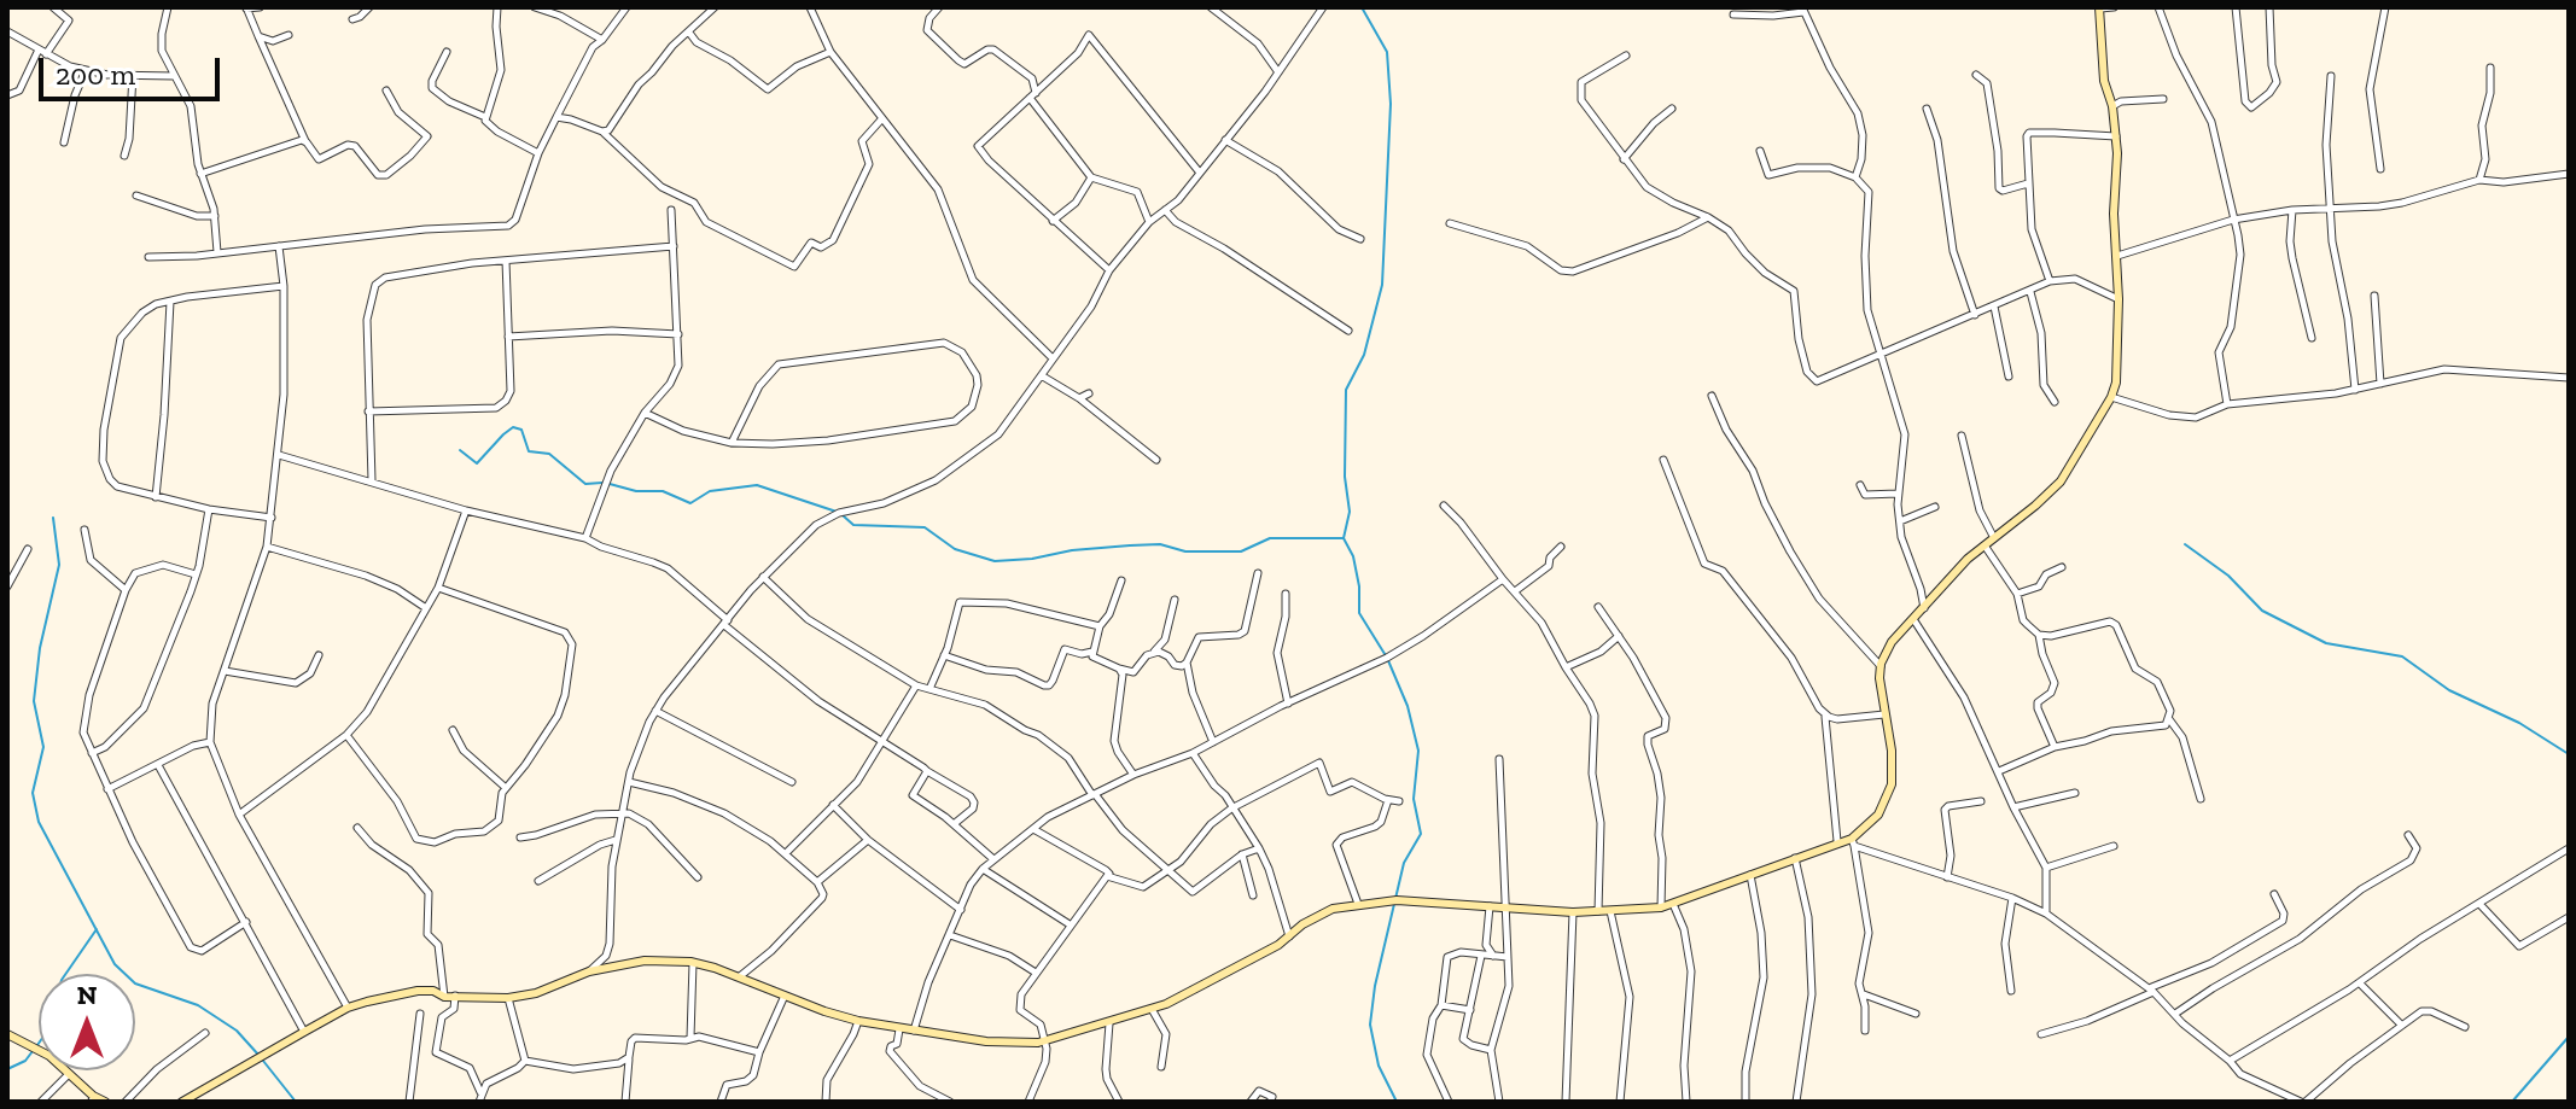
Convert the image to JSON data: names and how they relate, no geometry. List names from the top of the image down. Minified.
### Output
{"scale_bar":"200 m","north":"top"}
